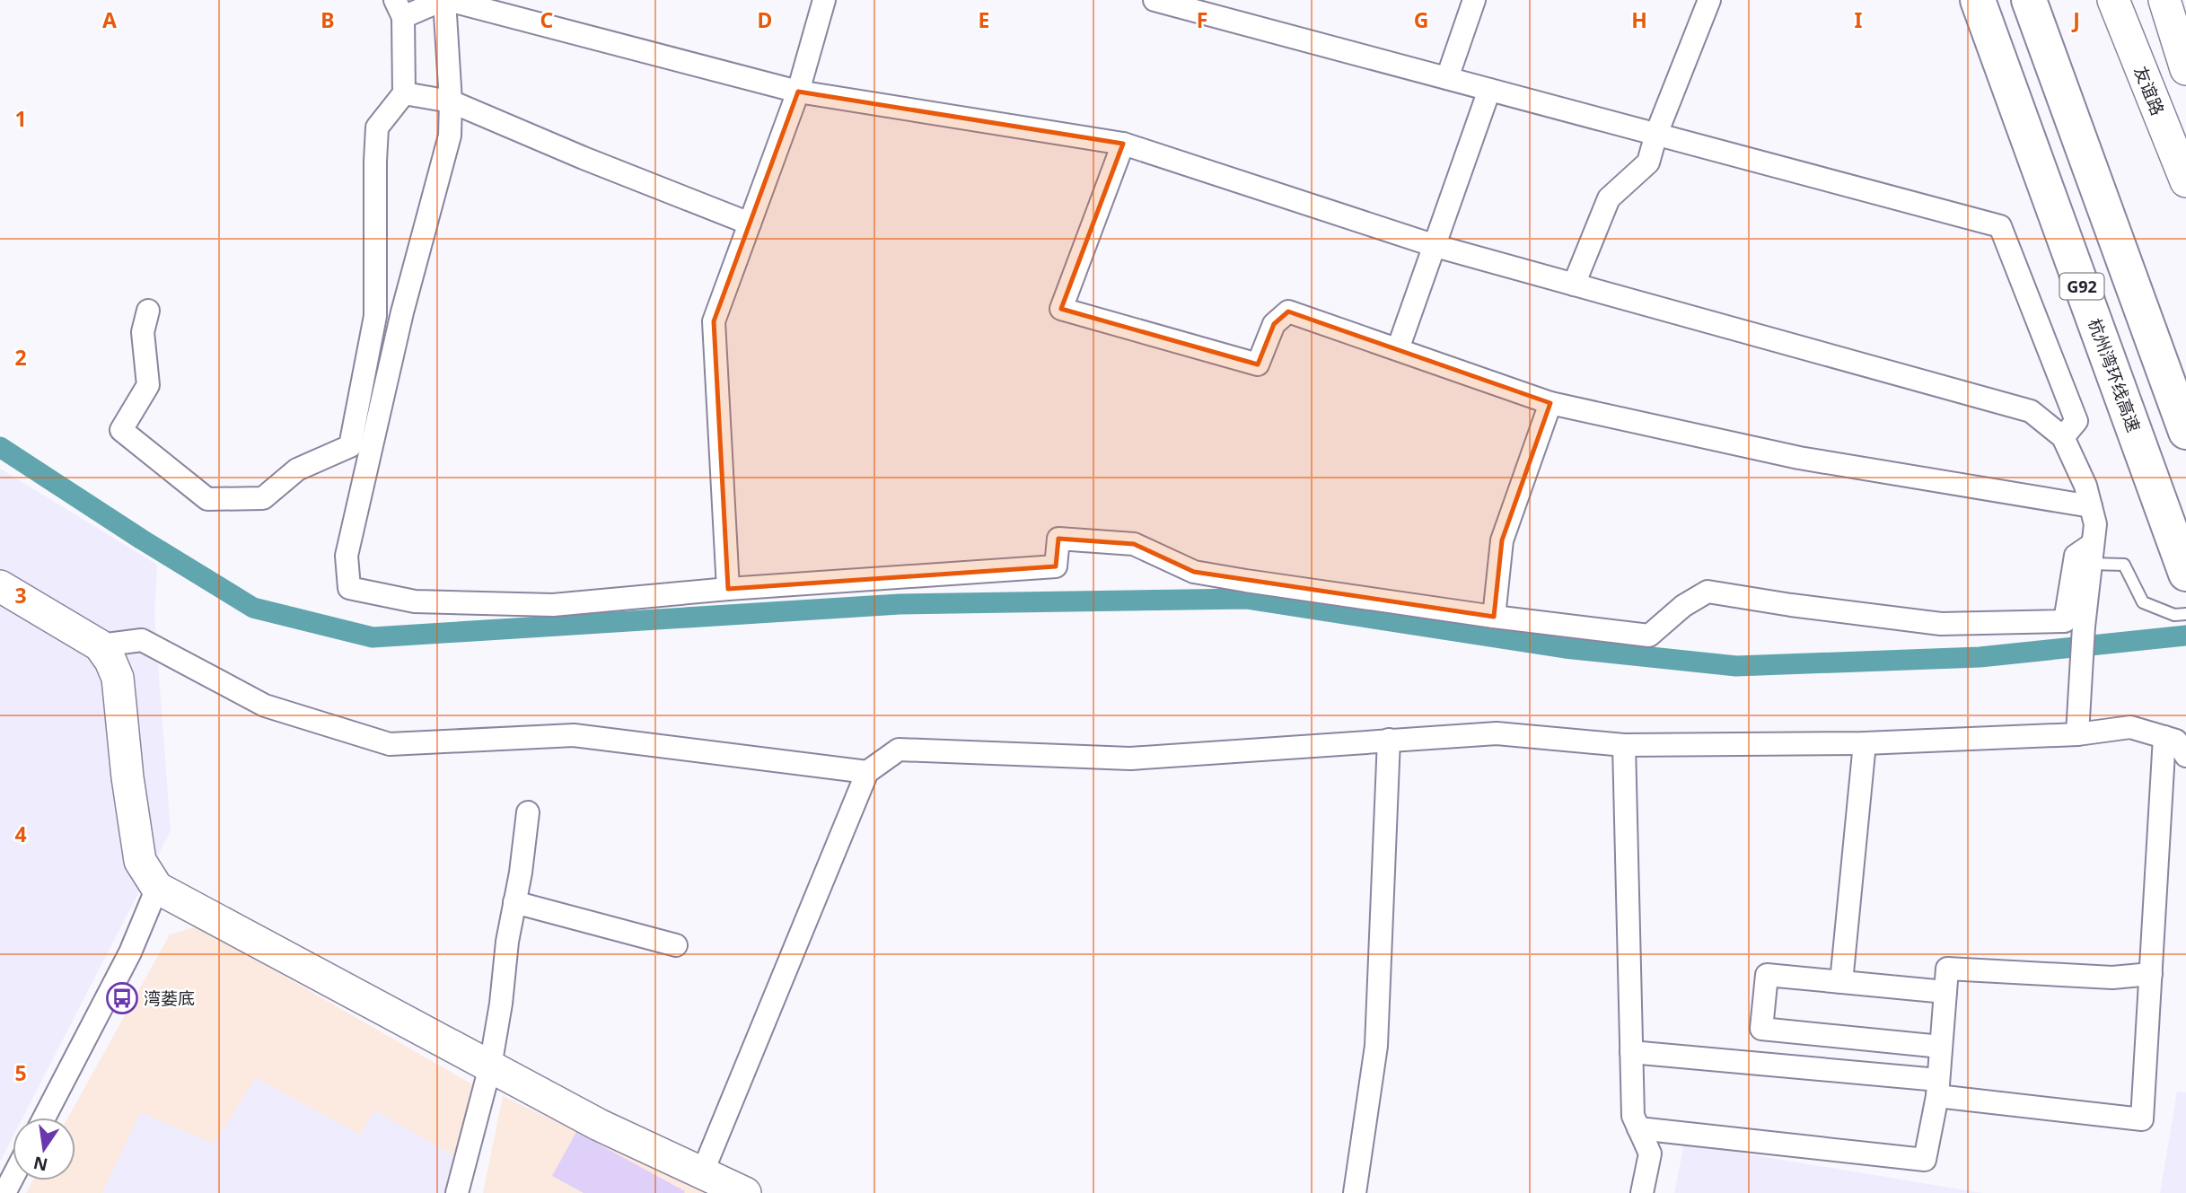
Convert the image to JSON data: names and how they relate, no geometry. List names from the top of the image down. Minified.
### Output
{"streets":{"highway":["G92","杭州湾环线高速"],"main road":["友谊路"]},"places":{"bus stop":["湾蒌底"]},"north":"bottom","grid":{"columns":["A","B","C","D","E","F","G","H","I","J"],"rows":["1","2","3","4","5"]}}
